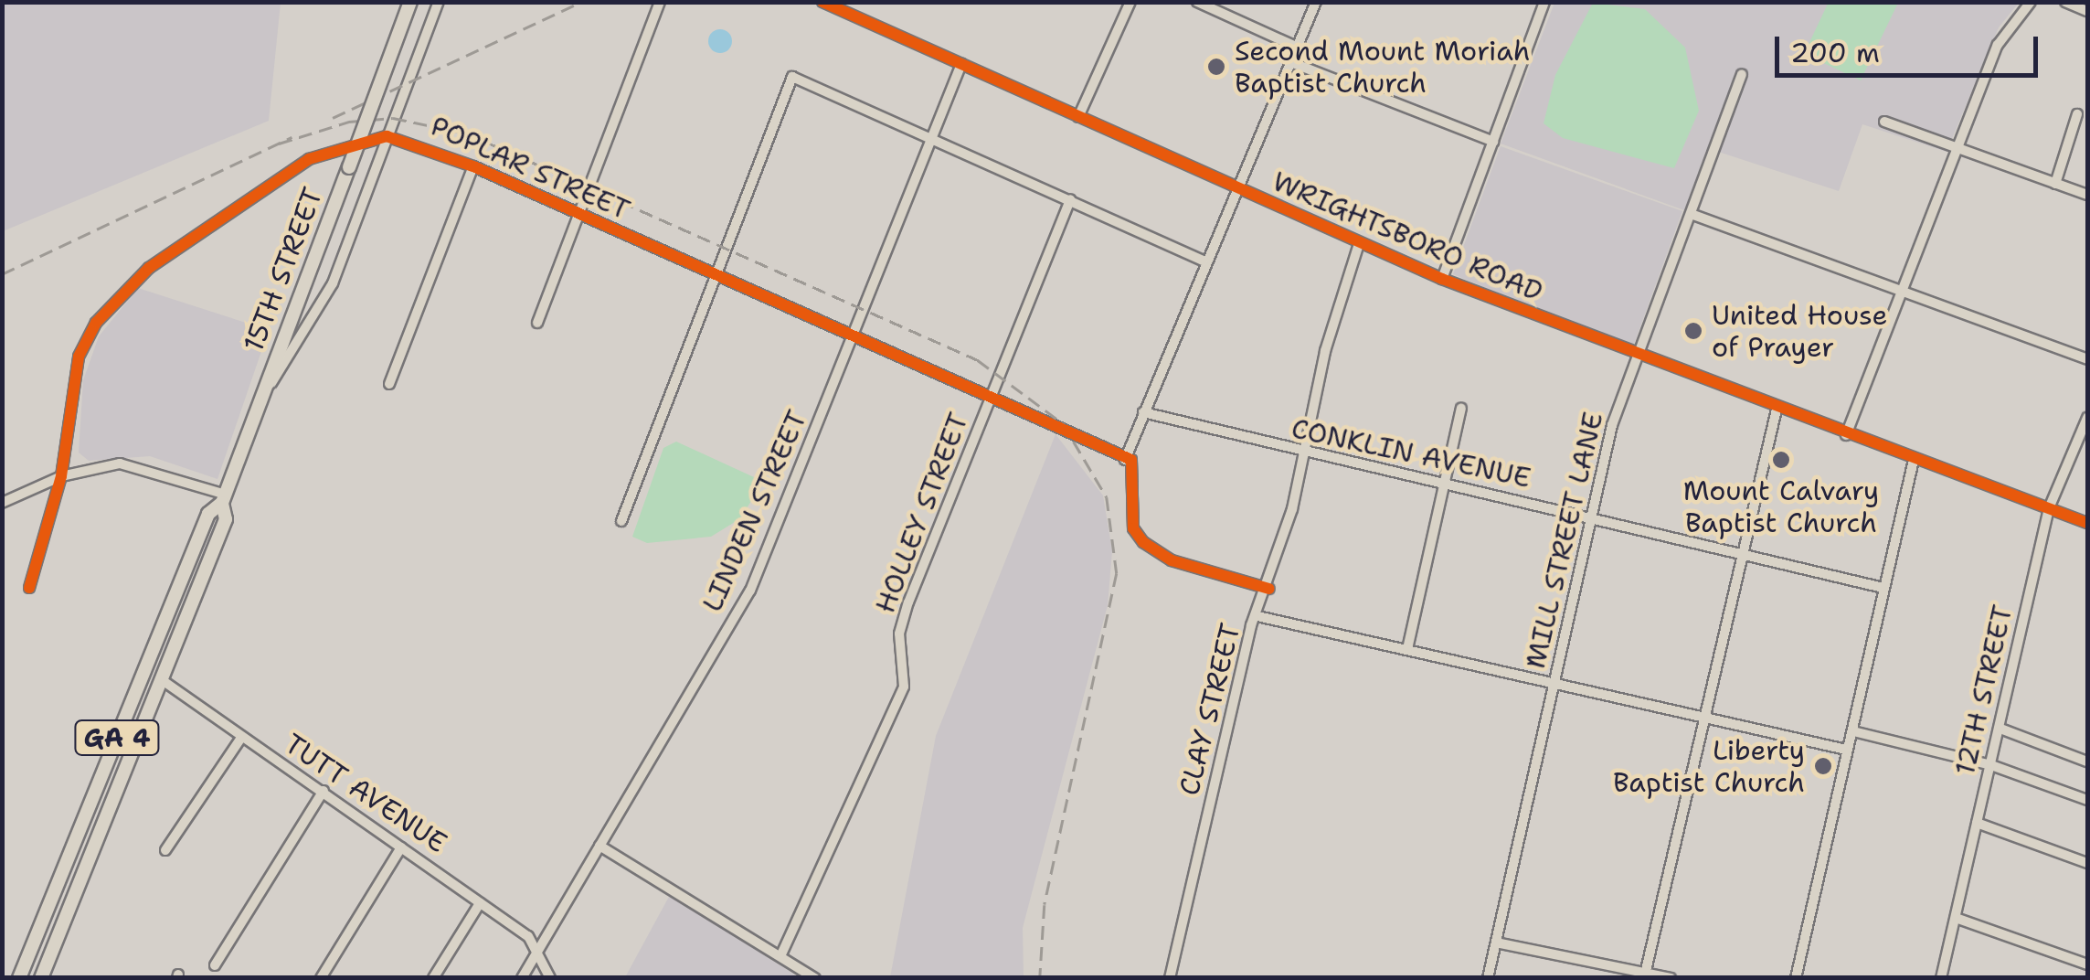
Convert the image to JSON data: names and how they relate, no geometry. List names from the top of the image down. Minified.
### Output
{"streets":{"main road":["15TH STREET","GA 4"],"street":["POPLAR STREET","WRIGHTSBORO ROAD","CONKLIN AVENUE","LINDEN STREET","HOLLEY STREET","MILL STREET LANE","12TH STREET","CLAY STREET","TUTT AVENUE"]},"crossings":[["POPLAR STREET","LINDEN STREET"],["POPLAR STREET","HOLLEY STREET"],["WRIGHTSBORO ROAD","LINDEN STREET"],["WRIGHTSBORO ROAD","MILL STREET LANE"],["WRIGHTSBORO ROAD","12TH STREET"],["WRIGHTSBORO ROAD","CLAY STREET"],["15TH STREET","TUTT AVENUE"],["CONKLIN AVENUE","MILL STREET LANE"],["CONKLIN AVENUE","CLAY STREET"],["LINDEN STREET","TUTT AVENUE"]],"places":["Second Mount Moriah Baptist Church","United House of Prayer","Mount Calvary Baptist Church","Liberty Baptist Church"],"scale_bar":"200 m"}
